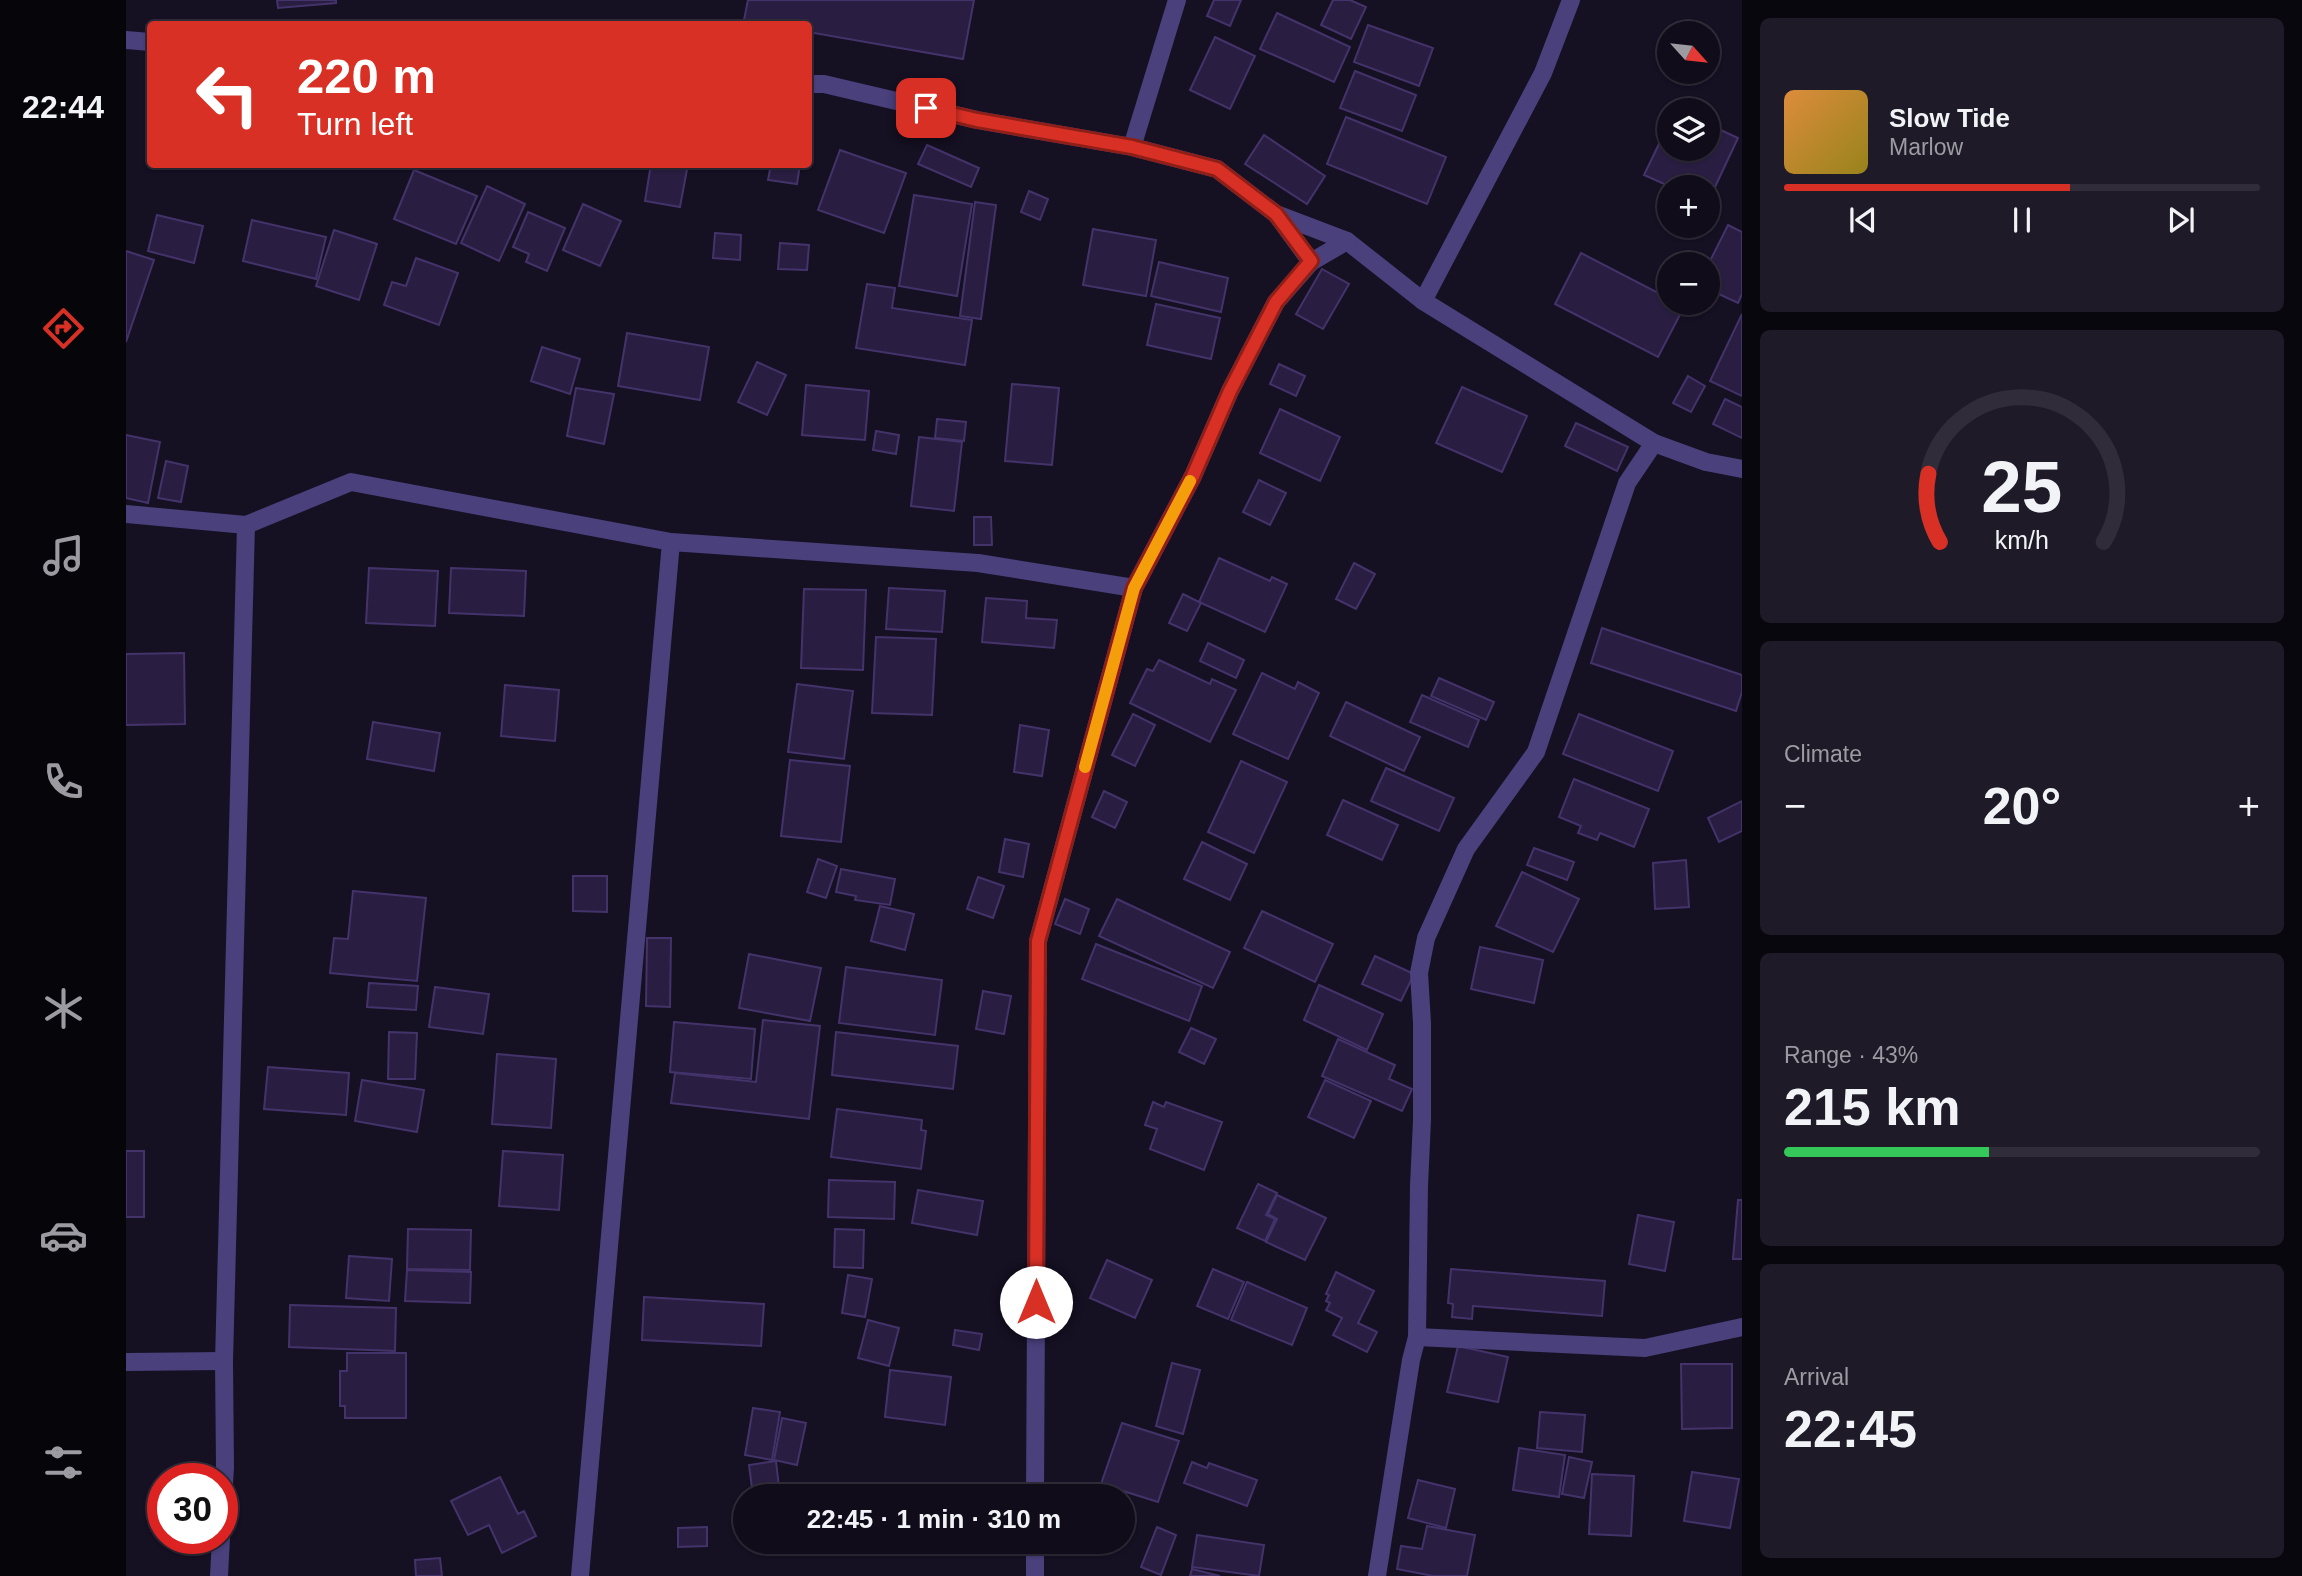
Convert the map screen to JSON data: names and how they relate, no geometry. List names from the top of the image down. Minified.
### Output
{"north":"bottom right","page":{"tabs":"22:44","map_buttons":["+","−"],"turn":["220 m","Turn left"],"song":["Slow Tide","Marlow"],"tile":["Climate",["Range · 43%","215 km"],["Arrival","22:45"]],"heat":["−","20°","+"],"limit":"30","trip":"22:45 · 1 min · 310 m","gauge":["25","km/h"]}}
